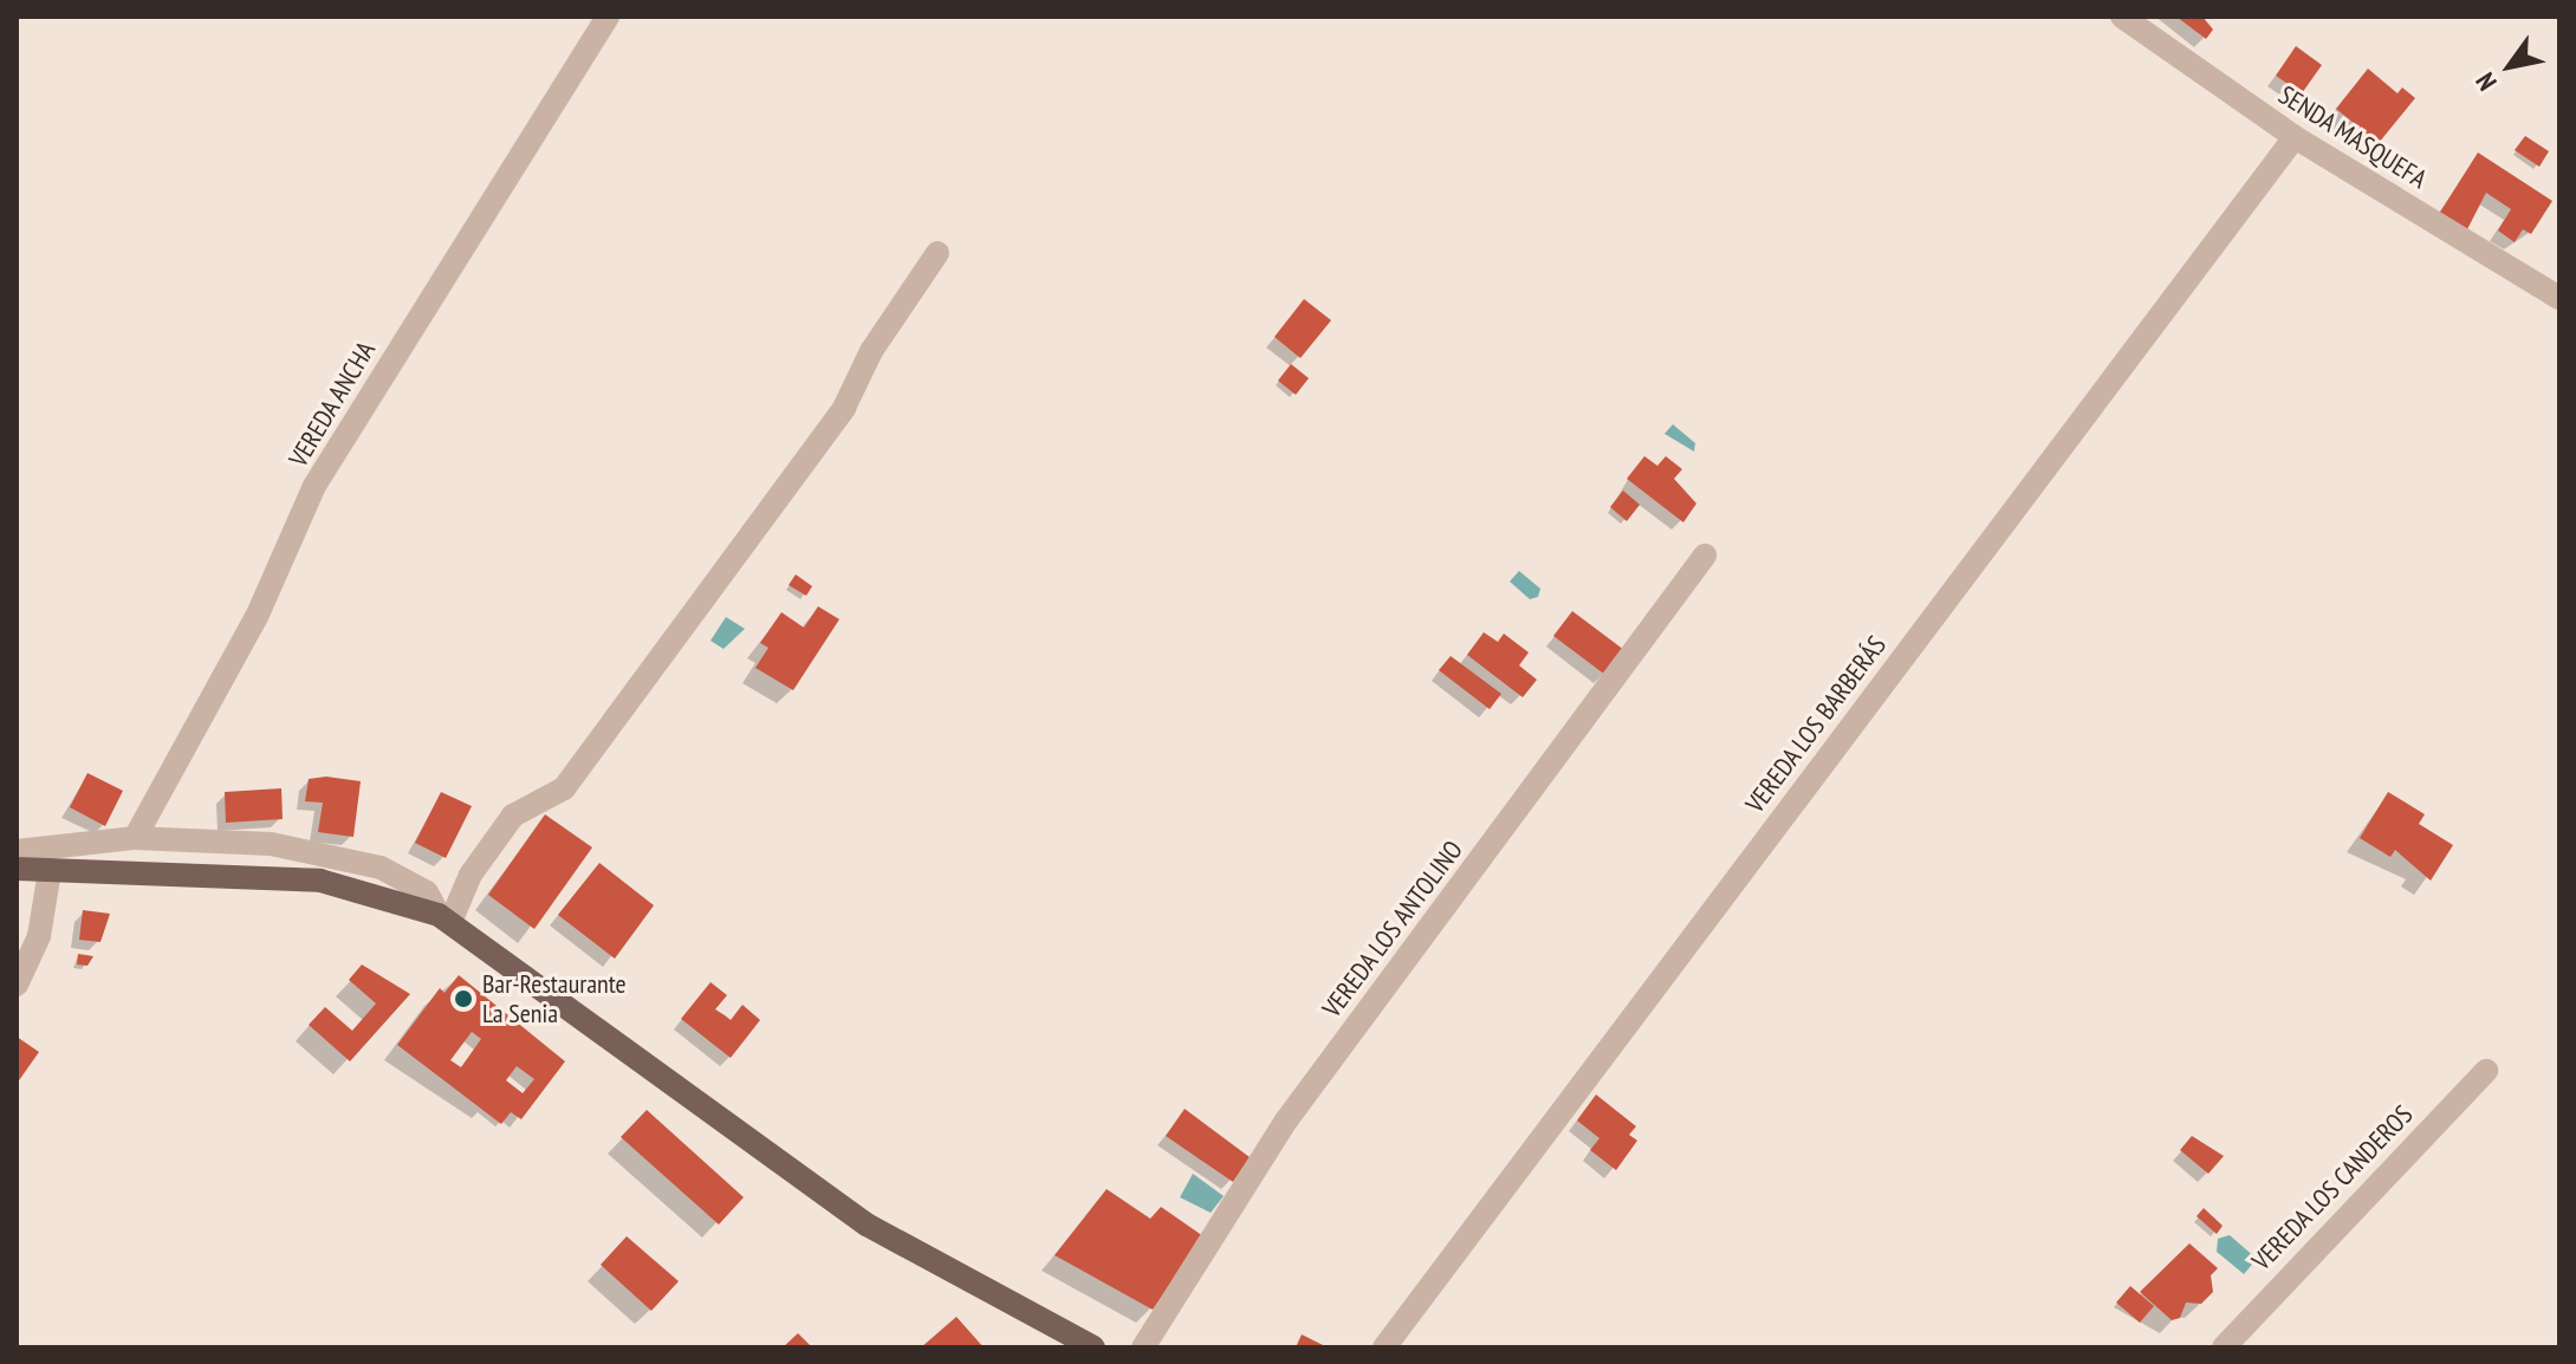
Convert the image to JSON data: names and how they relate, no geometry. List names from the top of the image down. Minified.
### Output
{"streets":{"street":["SENDA MASQUEFA","VEREDA ANCHA","VEREDA LOS BARBERÁS","VEREDA LOS ANTOLINO","VEREDA LOS CANDEROS"]},"crossings":[["SENDA MASQUEFA","VEREDA LOS BARBERÁS"]],"places":["Bar-Restaurante La Senia"],"north":"bottom left"}
